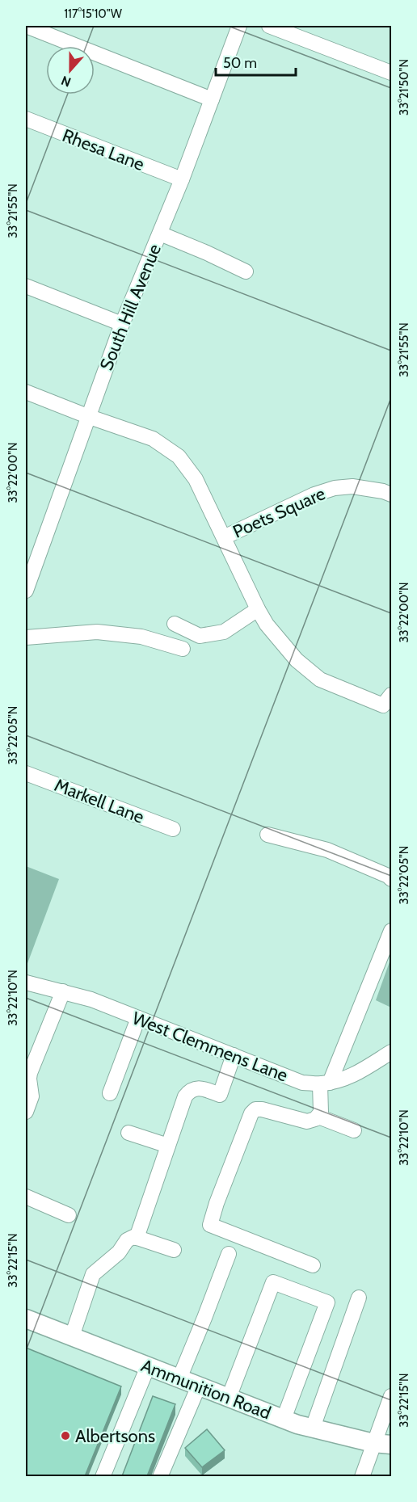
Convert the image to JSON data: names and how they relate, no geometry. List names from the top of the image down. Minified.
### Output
{"streets":{"main road":["Ammunition Road"],"street":["Rhesa Lane","South Hill Avenue","Poets Square","Markell Lane","West Clemmens Lane"]},"crossings":[["Rhesa Lane","South Hill Avenue"],["South Hill Avenue","Poets Square"]],"places":["Albertsons"],"scale_bar":"50 m","north":"bottom","coordinates":["117°15'10\"W","33°21'50\"N","33°21'55\"N","33°22'00\"N","33°22'05\"N","33°22'10\"N","33°22'15\"N"]}
